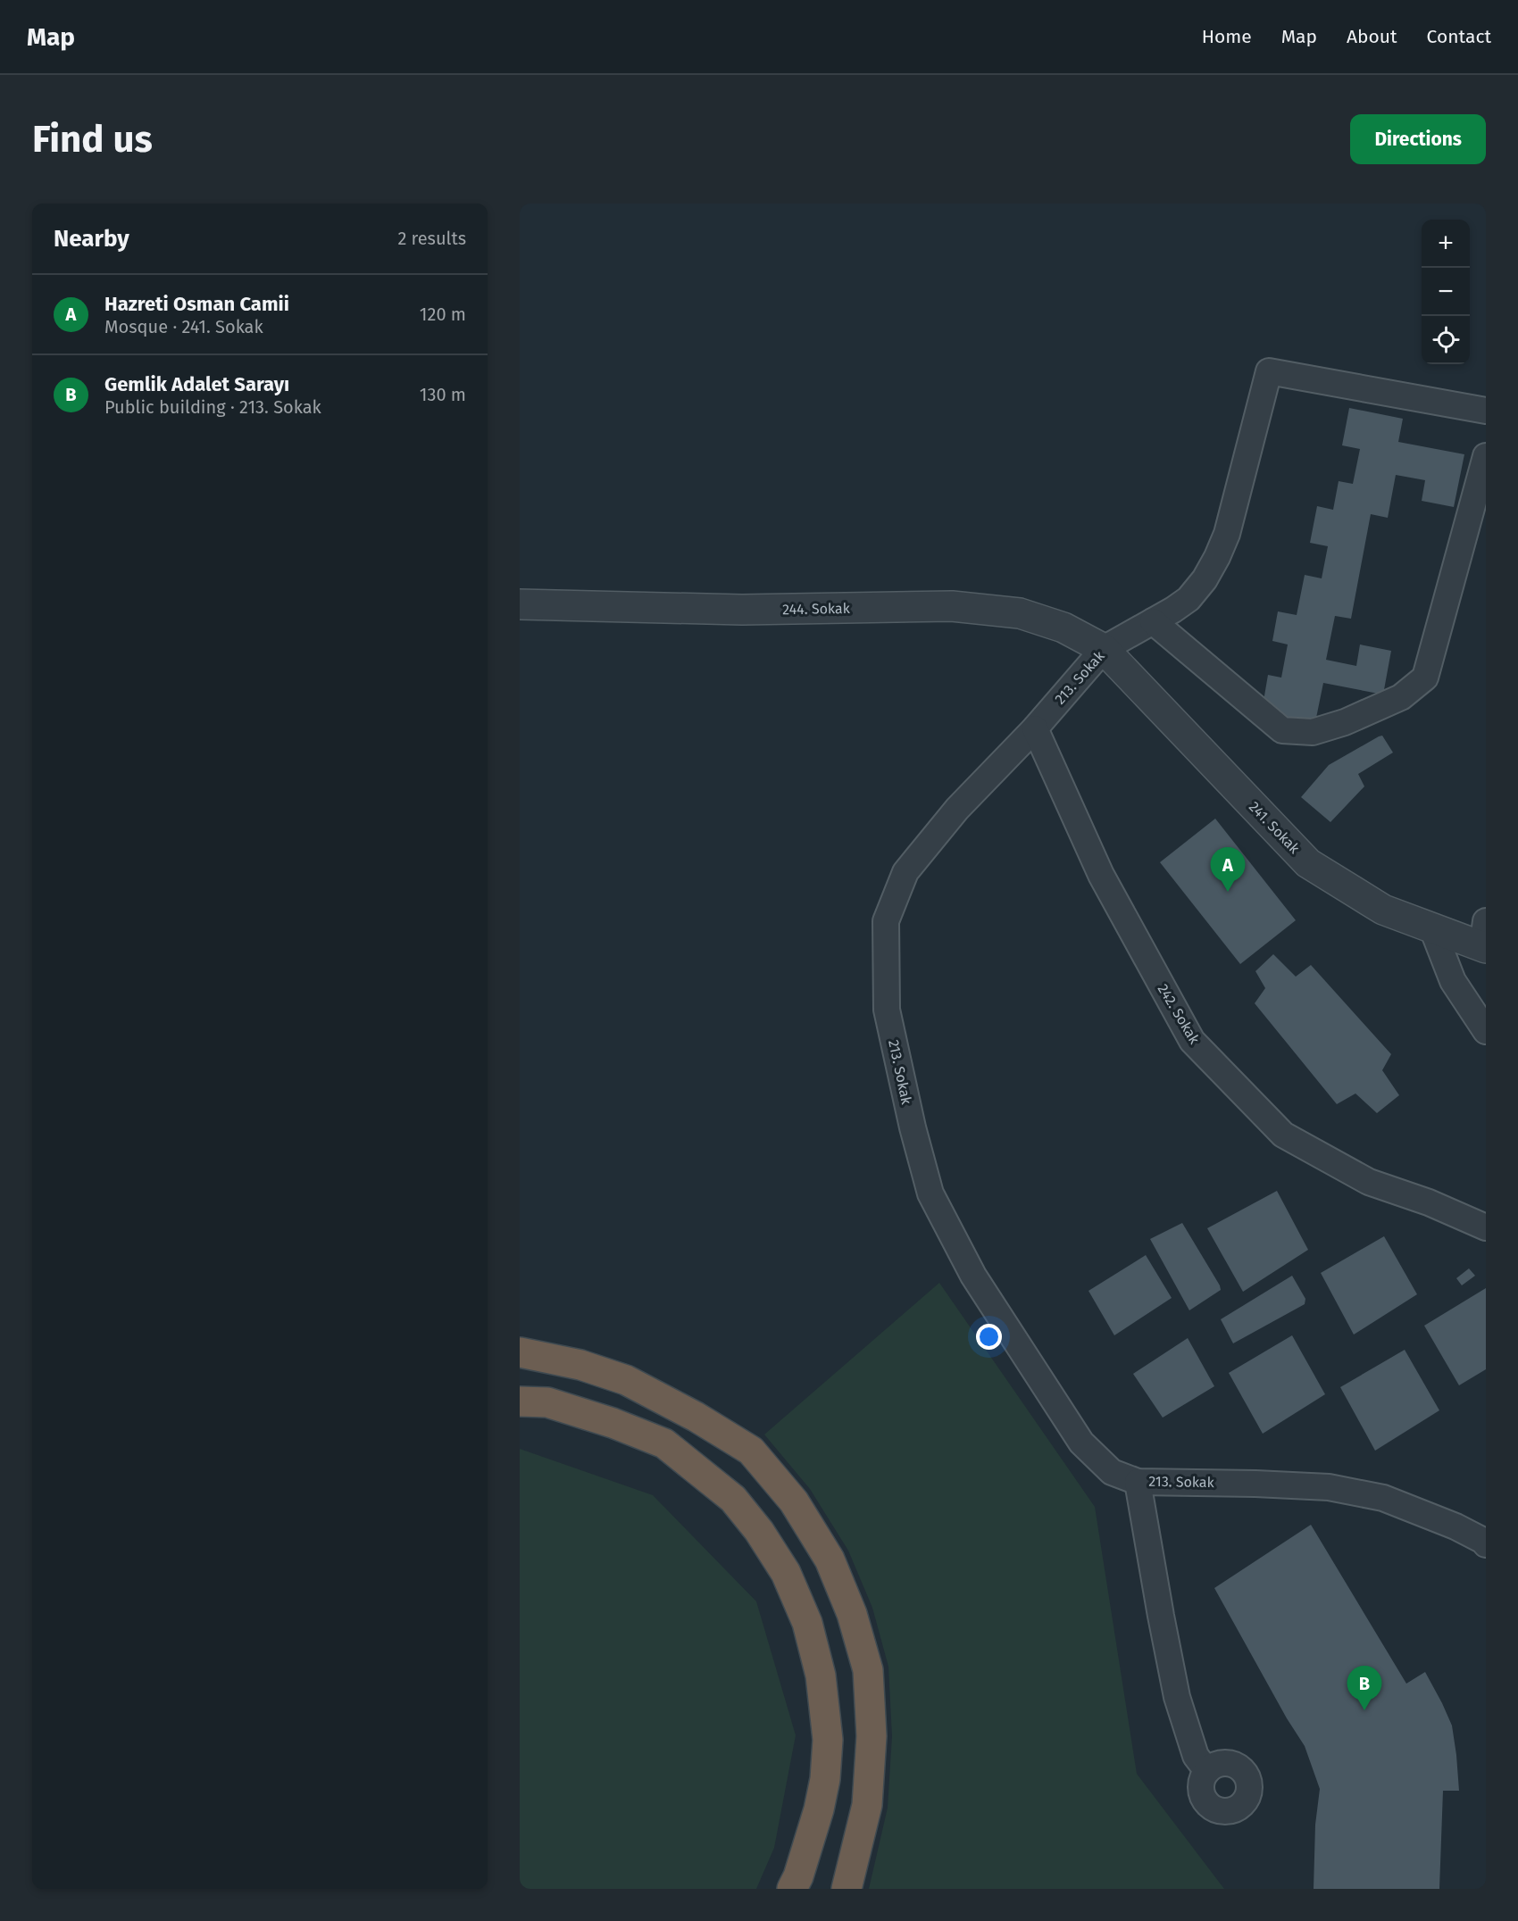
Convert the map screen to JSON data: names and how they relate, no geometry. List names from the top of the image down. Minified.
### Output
{"streets":{"street":["244. Sokak","213. Sokak","241. Sokak","242. Sokak"]},"crossings":[["244. Sokak","213. Sokak"],["244. Sokak","241. Sokak"],["213. Sokak","241. Sokak"],["213. Sokak","242. Sokak"]],"page":{"header":"Map","nav":["Home","Map","About","Contact"],"buttons":"Directions","title":"Find us","heading":["Nearby","2 results"],"map_buttons":["+","−"],"list":[{"mark":"A","name":"Hazreti Osman Camii","note":"Mosque · 241. Sokak","value":"120 m"},{"mark":"B","name":"Gemlik Adalet Sarayı","note":"Public building · 213. Sokak","value":"130 m"}],"pins":["A","B"]}}
